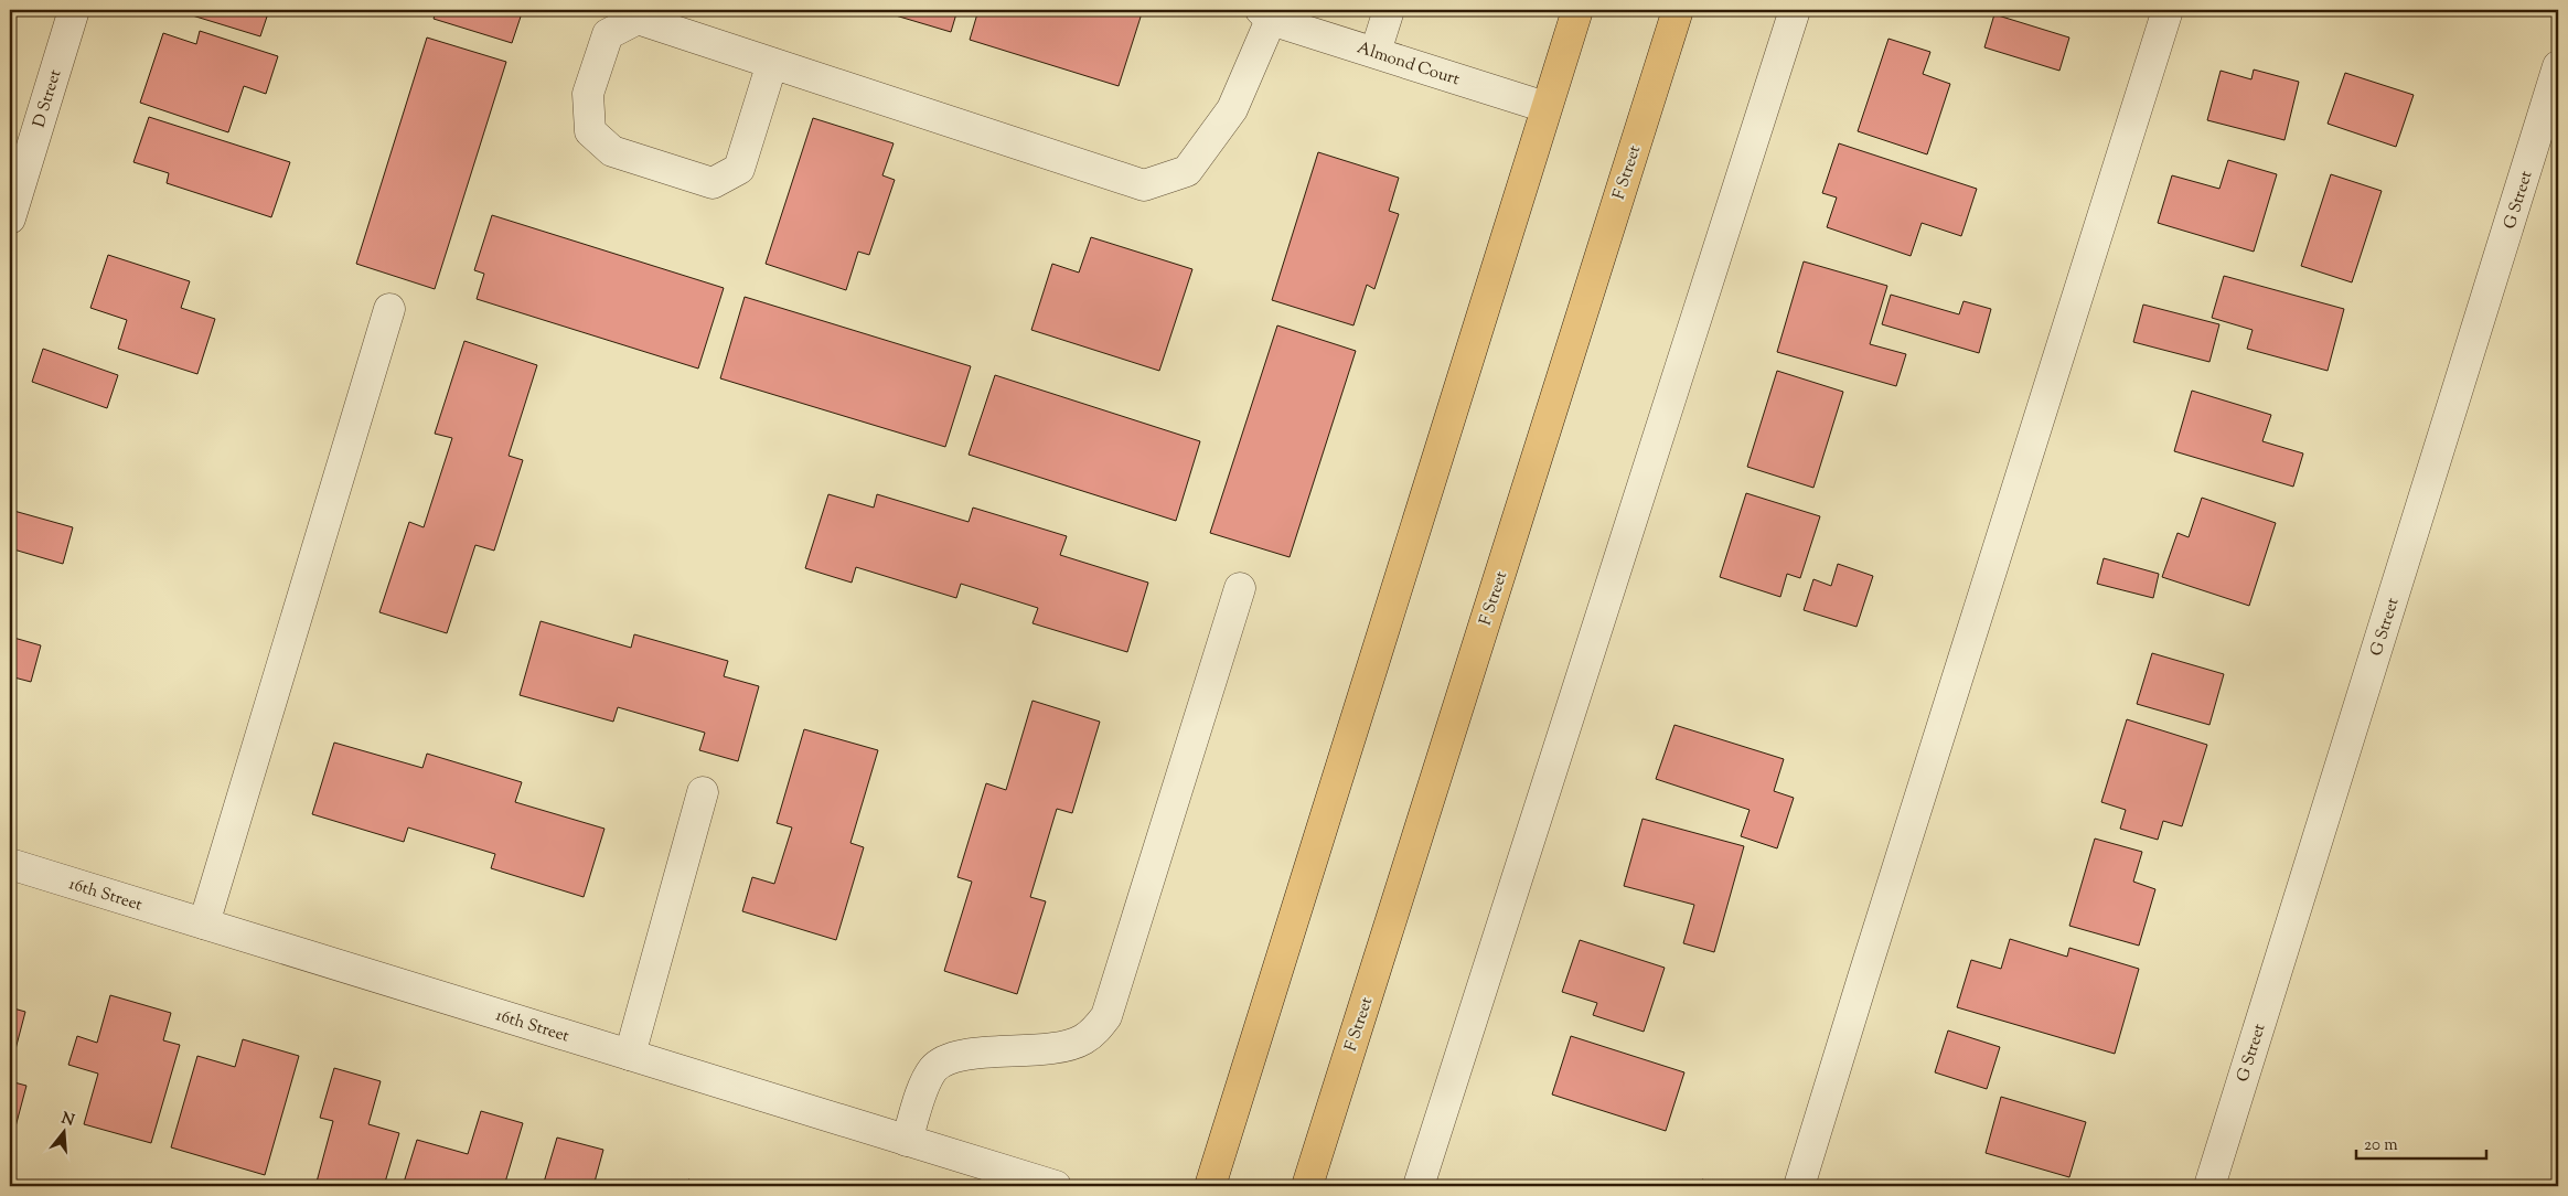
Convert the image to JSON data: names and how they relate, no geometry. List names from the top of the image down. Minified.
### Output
{"streets":{"main road":["F Street"],"street":["Almond Court","D Street","G Street","16th Street"]},"scale_bar":"20 m","north":"top"}
